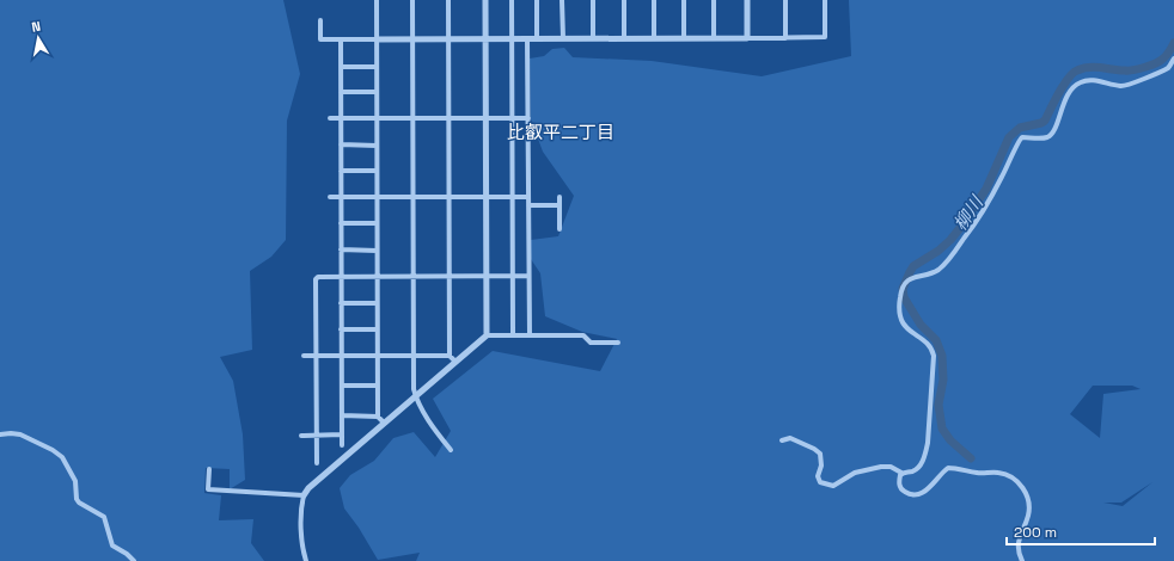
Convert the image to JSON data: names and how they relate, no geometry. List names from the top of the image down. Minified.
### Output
{"districts":["比叡平二丁目"],"water":["柳川"],"scale_bar":"200 m","north":"top"}
